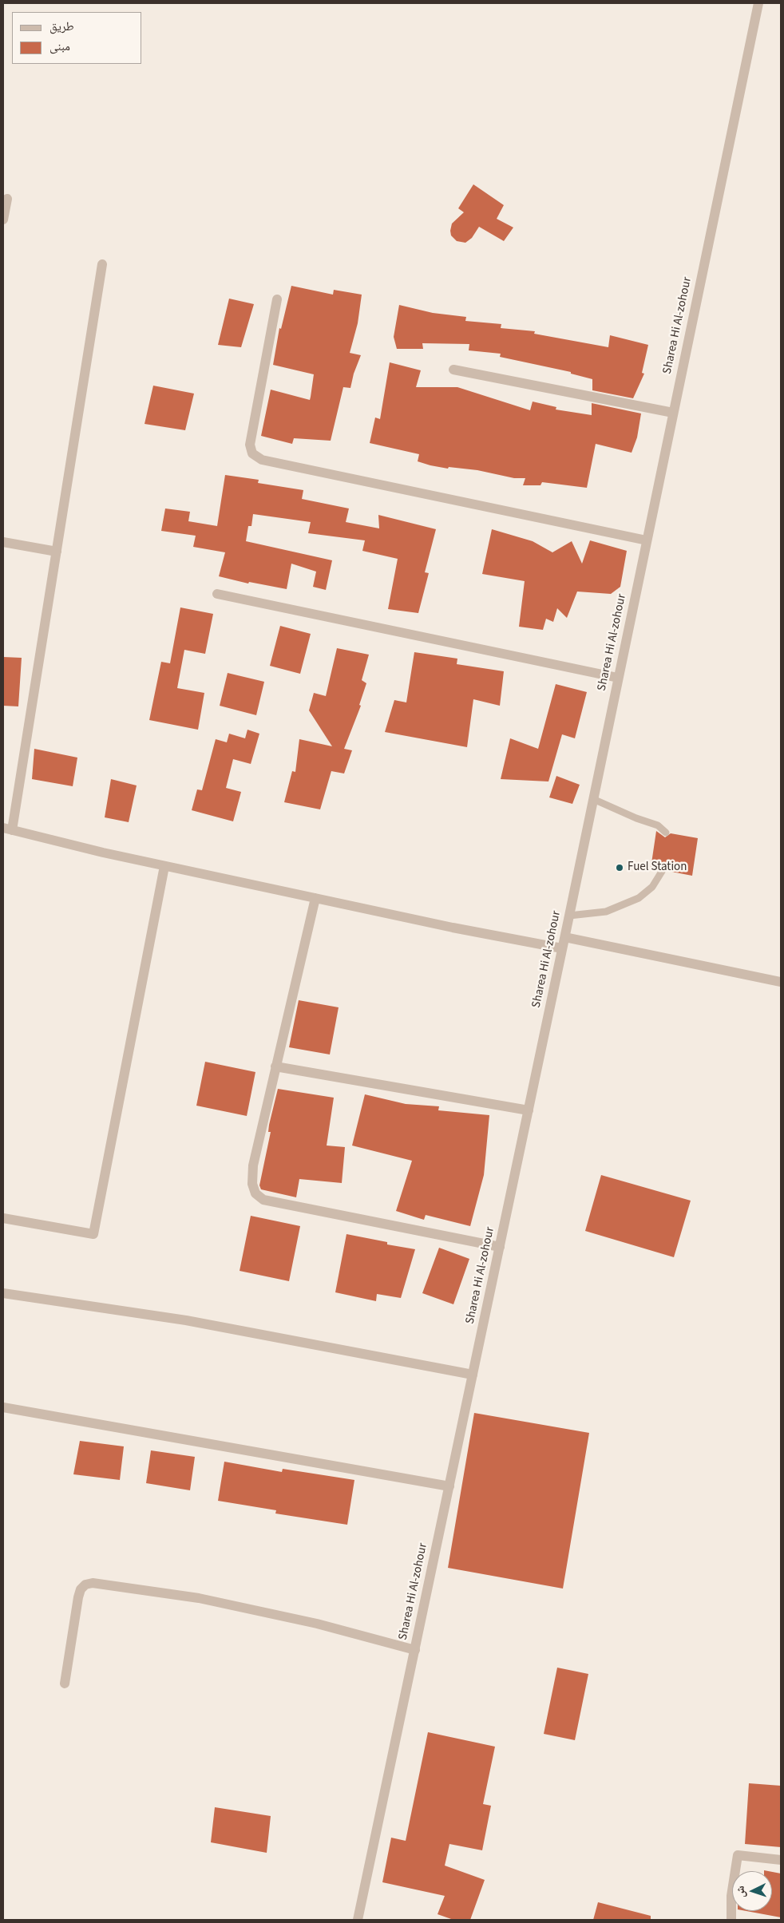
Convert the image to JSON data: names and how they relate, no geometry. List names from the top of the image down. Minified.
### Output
{"streets":{"street":["Sharea Hi Al-zohour"]},"places":["Fuel Station"],"legend":["طريق","مبنى"],"north":"left"}
